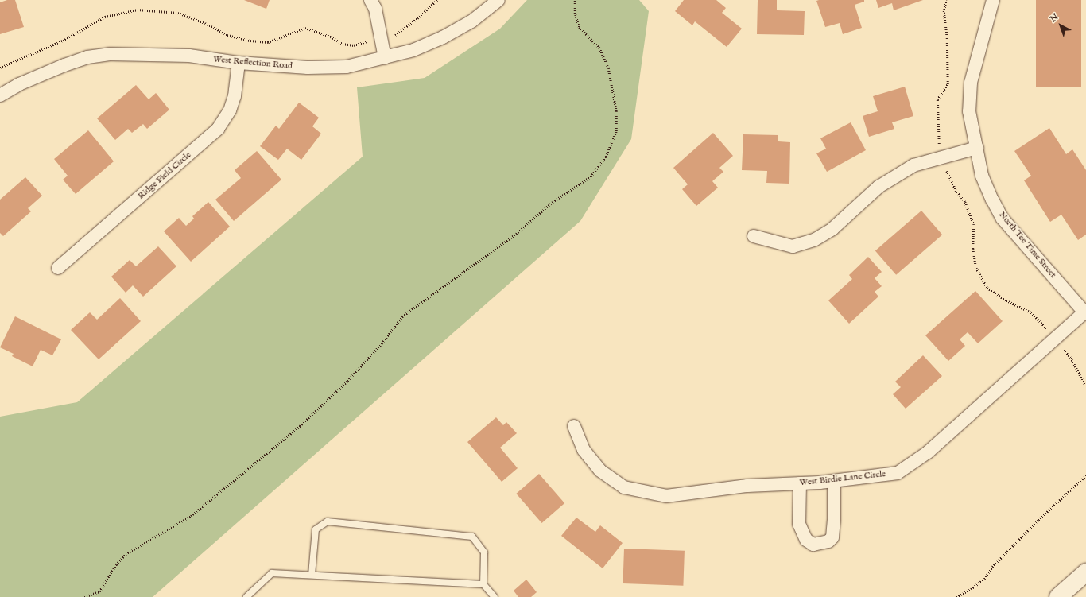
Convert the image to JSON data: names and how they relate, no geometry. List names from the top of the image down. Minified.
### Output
{"streets":{"street":["West Reflection Road","Ridge Field Circle","North Tee Time Street","West Birdie Lane Circle"]},"crossings":[["West Reflection Road","Ridge Field Circle"],["North Tee Time Street","West Birdie Lane Circle"]],"north":"top left"}
